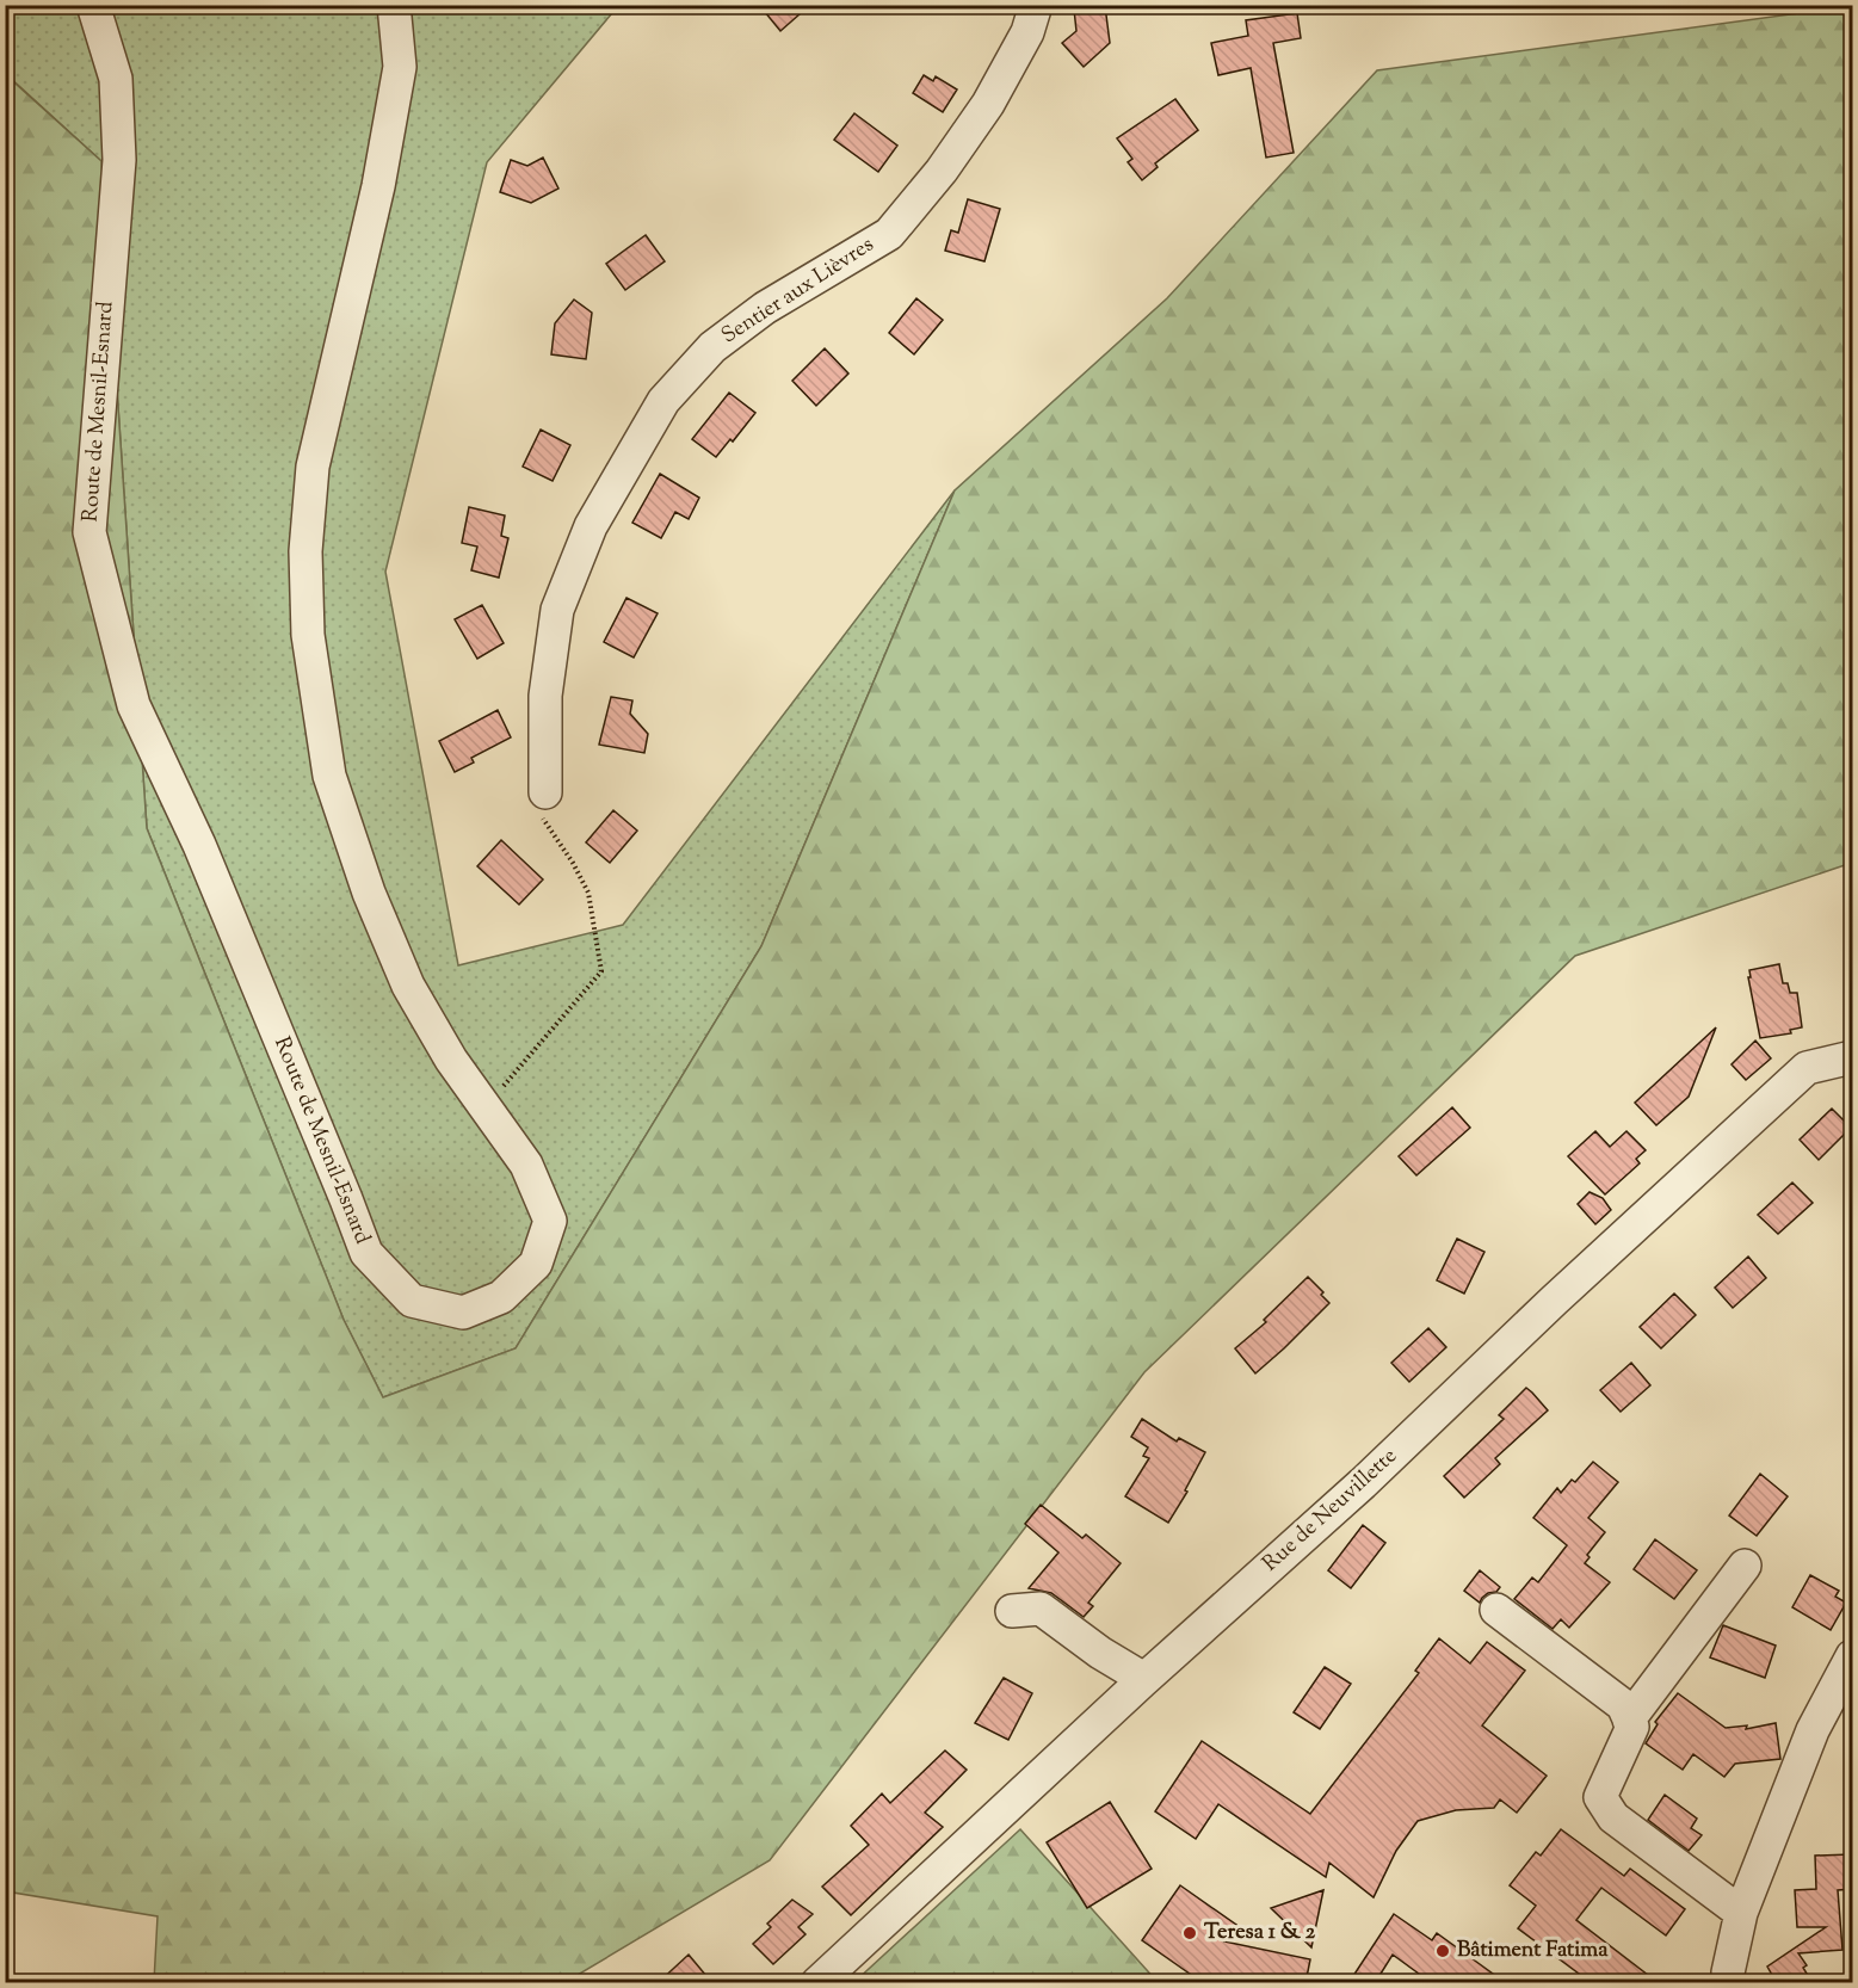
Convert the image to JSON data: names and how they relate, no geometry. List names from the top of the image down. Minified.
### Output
{"streets":{"street":["Sentier aux Lièvres","Route de Mesnil-Esnard","Rue de Neuvillette"]},"places":["Teresa 1 & 2","Bâtiment Fatima"]}
